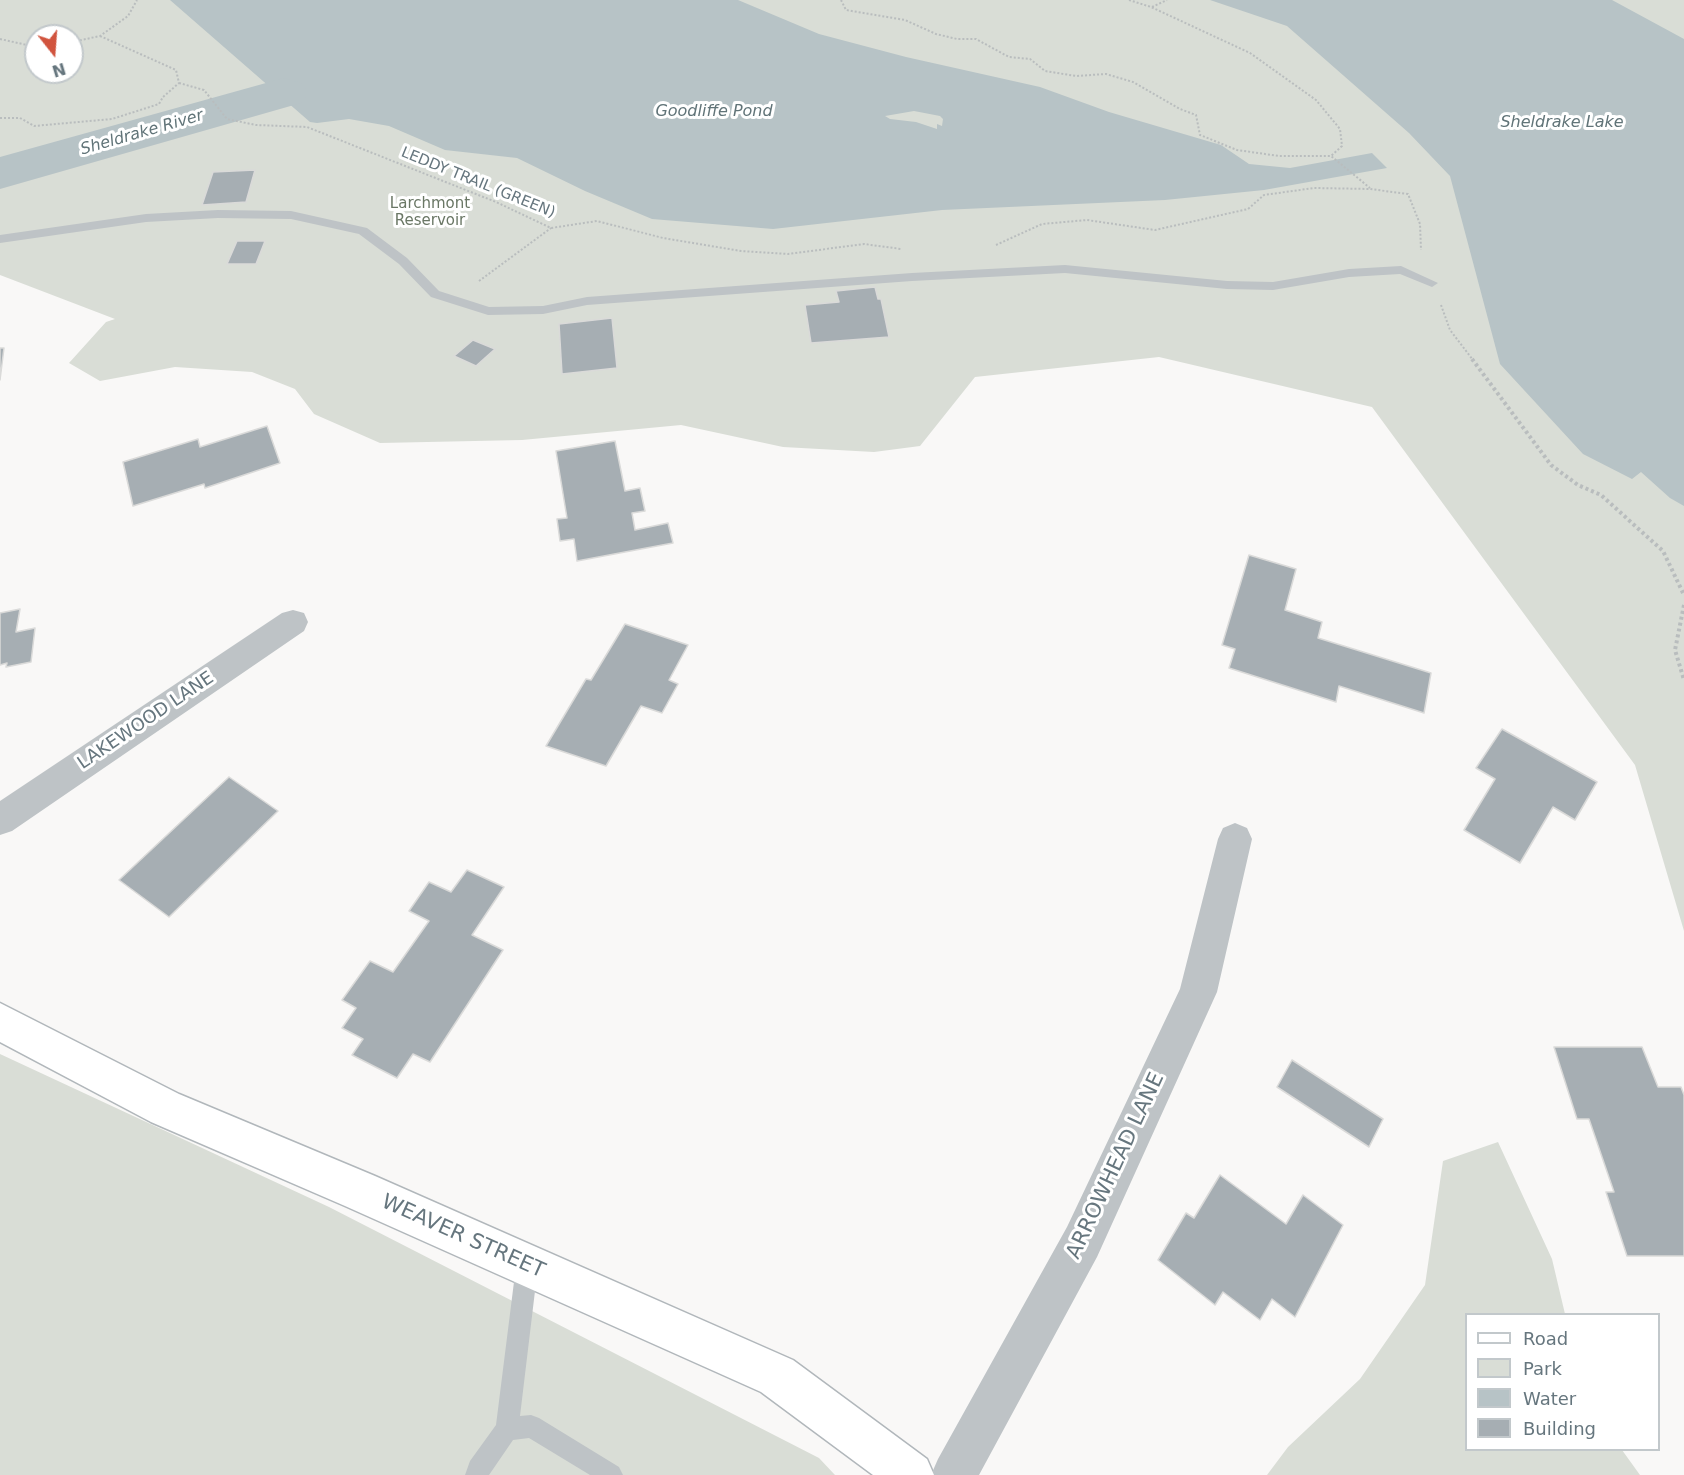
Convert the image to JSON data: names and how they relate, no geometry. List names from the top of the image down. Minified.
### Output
{"streets":{"main road":["WEAVER STREET"],"street":["LAKEWOOD LANE","ARROWHEAD LANE"],"path":["LEDDY TRAIL (GREEN)"]},"water":["Goodliffe Pond","Sheldrake Lake","Sheldrake River"],"parks":["Larchmont Reservoir"],"legend":["Road","Park","Water","Building"],"north":"bottom"}
